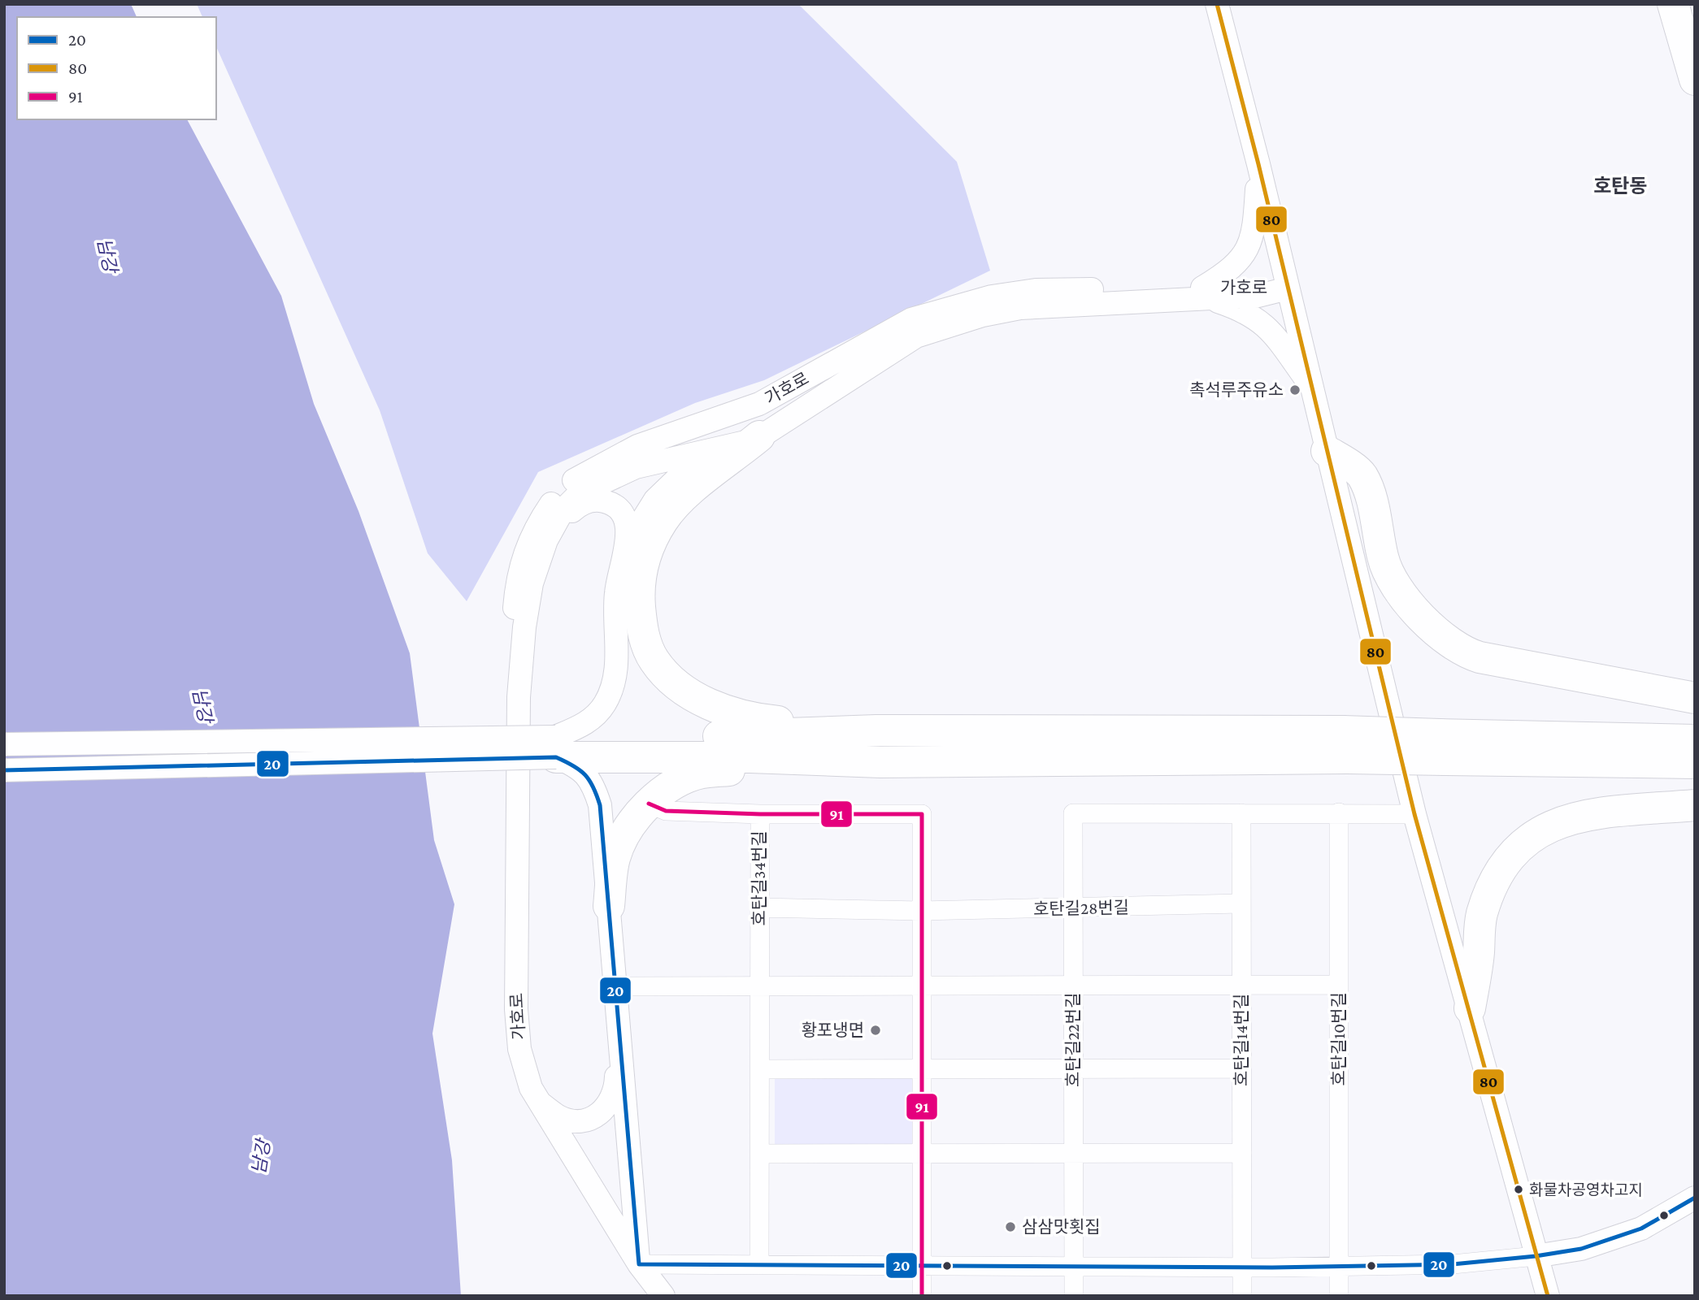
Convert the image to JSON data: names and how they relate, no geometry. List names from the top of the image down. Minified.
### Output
{"streets":{"street":["가호로","호탄길34번길","호탄길28번길","호탄길10번길","호탄길22번길","호탄길14번길"]},"crossings":[["호탄길34번길","호탄길28번길"],["호탄길28번길","호탄길22번길"],["호탄길28번길","호탄길14번길"],["호탄길22번길","호탄길14번길"]],"districts":["호탄동"],"water":["남강"],"places":["촉석루주유소","황포냉면","화물차공영차고지","삼삼맛횟집"],"lines":["transit line 80","transit line 20","transit line 91"],"legend":["20","80","91"]}
